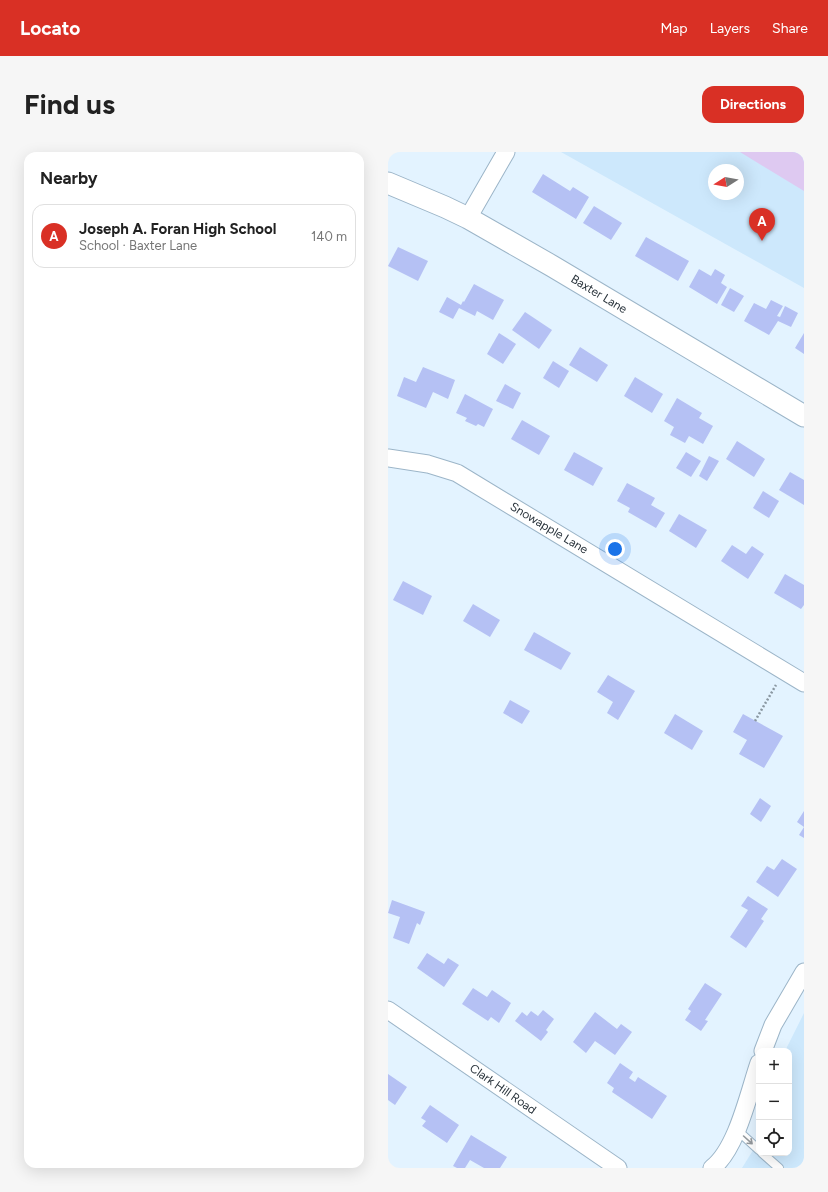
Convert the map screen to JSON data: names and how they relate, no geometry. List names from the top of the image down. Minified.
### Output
{"streets":{"street":["Baxter Lane","Snowapple Lane","Clark Hill Road"]},"north":"left","page":{"header":"Locato","nav":["Map","Layers","Share"],"buttons":"Directions","title":"Find us","heading":"Nearby","list":[{"mark":"A","name":"Joseph A. Foran High School","note":"School · Baxter Lane","value":"140 m"}],"pins":"A","map_buttons":["+","−"]}}
